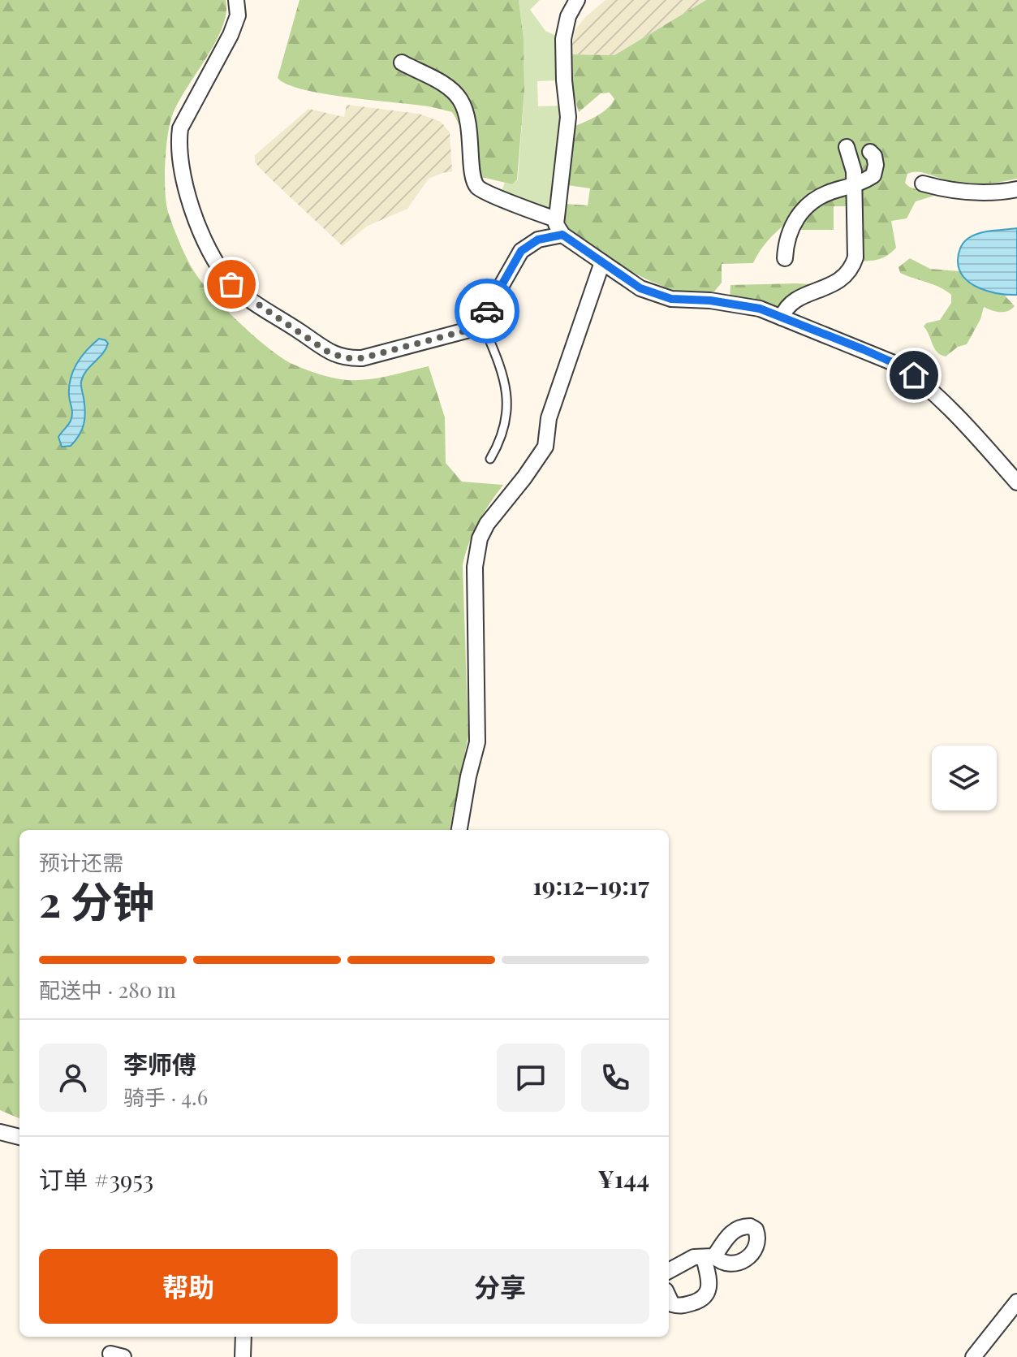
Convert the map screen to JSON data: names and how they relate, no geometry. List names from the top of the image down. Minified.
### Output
{"page":{"heading":["2 分钟","预计还需","19:12–19:17"],"panel":["李师傅","骑手 · 4.6","订单 #3953","¥144"],"bar":"配送中 · 280 m","buttons":["帮助","分享"]}}
